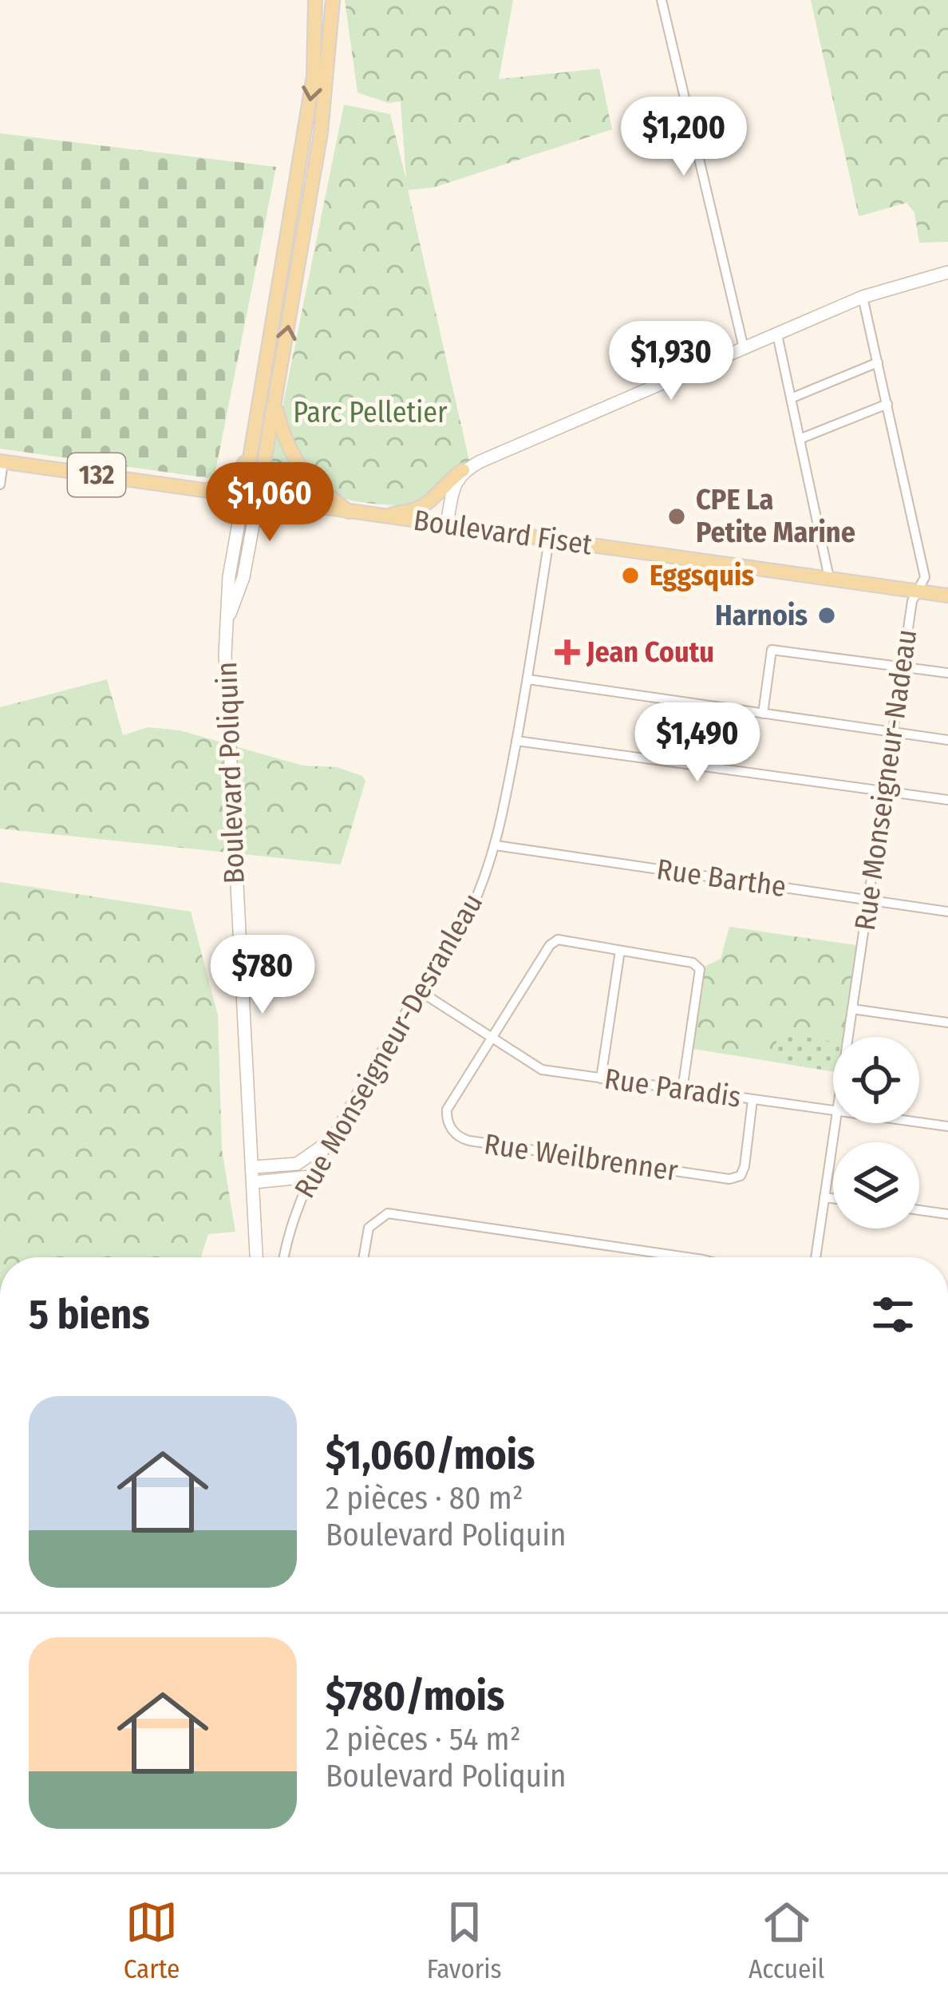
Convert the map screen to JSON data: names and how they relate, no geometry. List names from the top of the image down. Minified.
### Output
{"streets":{"main road":["132","Boulevard Fiset","Boulevard Poliquin"],"street":["Rue Monseigneur-Nadeau","Rue Barthe","Rue Monseigneur-Desranleau","Rue Paradis","Rue Weilbrenner"]},"crossings":[["Boulevard Fiset","Boulevard Poliquin"],["Boulevard Fiset","Rue Monseigneur-Nadeau"],["Boulevard Fiset","Rue Monseigneur-Desranleau"],["Rue Monseigneur-Nadeau","Rue Barthe"],["Rue Barthe","Rue Monseigneur-Desranleau"],["Rue Monseigneur-Desranleau","Rue Paradis"],["Rue Paradis","Rue Weilbrenner"]],"parks":["Parc Pelletier"],"places":{"other":["CPE La Petite Marine","Eggsquis","Harnois"],"health":["Jean Coutu"]},"page":{"price":["$1,200","$1,930","$1,060","$1,490","$780"],"heading":"5 biens","list":[{"name":"$1,060/mois","note":"2 pièces · 80 m² · Boulevard Poliquin"},{"name":"$780/mois","note":"2 pièces · 54 m² · Boulevard Poliquin"}],"tabs":["Carte","Favoris","Accueil"]}}
